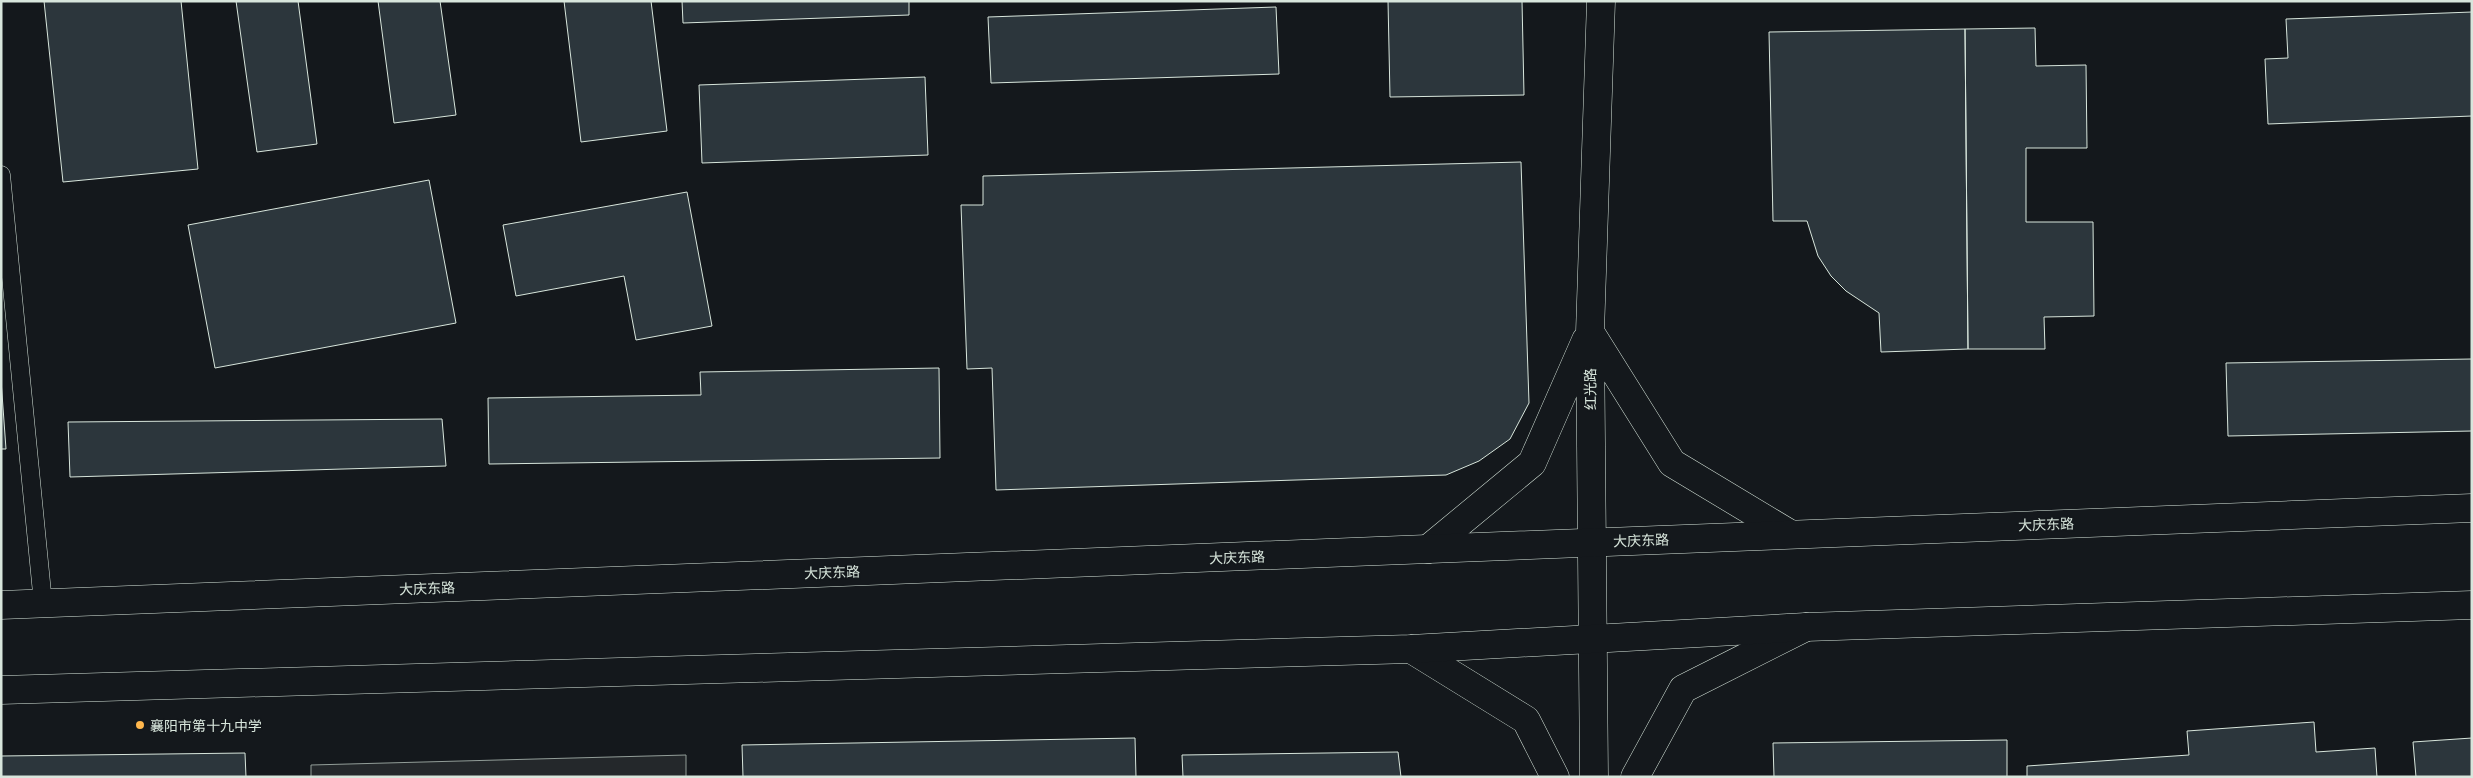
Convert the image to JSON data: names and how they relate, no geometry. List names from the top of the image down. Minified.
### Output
{"streets":{"main road":["红光路","大庆东路"]},"crossings":[["红光路","大庆东路"]],"places":["襄阳市第十九中学"]}
